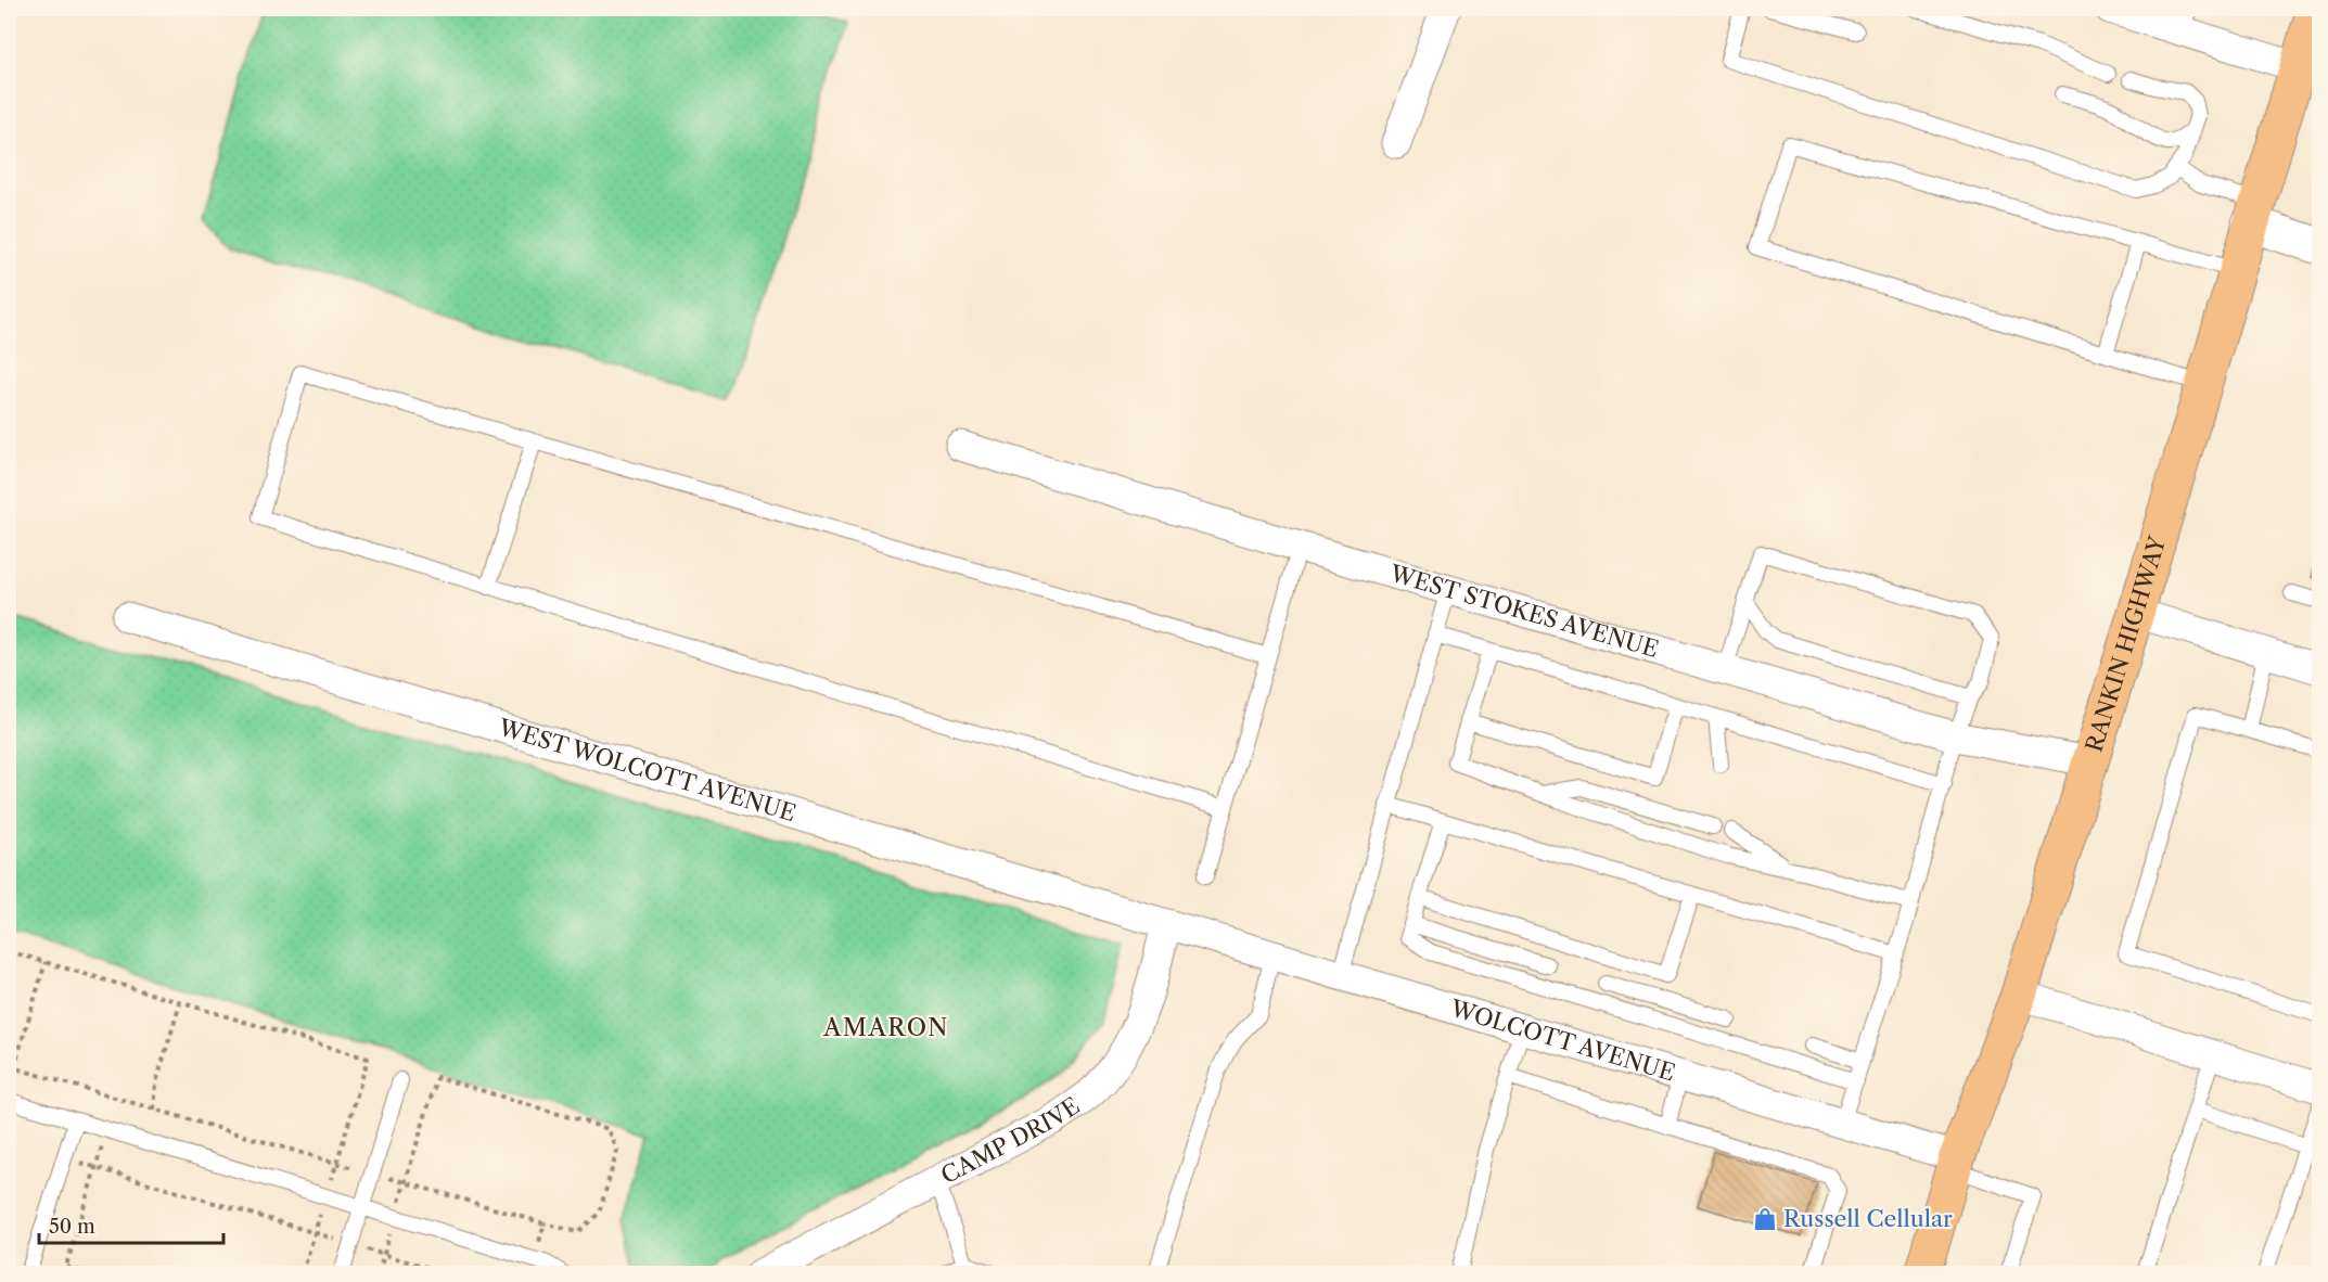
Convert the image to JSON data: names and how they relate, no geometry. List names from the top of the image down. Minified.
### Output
{"streets":{"highway":["RANKIN HIGHWAY"],"street":["WEST STOKES AVENUE","WEST WOLCOTT AVENUE","WOLCOTT AVENUE","CAMP DRIVE"]},"crossings":[["WEST STOKES AVENUE","RANKIN HIGHWAY"],["RANKIN HIGHWAY","WOLCOTT AVENUE"],["WEST WOLCOTT AVENUE","WOLCOTT AVENUE"],["WEST WOLCOTT AVENUE","CAMP DRIVE"],["WOLCOTT AVENUE","CAMP DRIVE"]],"districts":["AMARON"],"places":{"shop":["Russell Cellular"]},"scale_bar":"50 m"}
